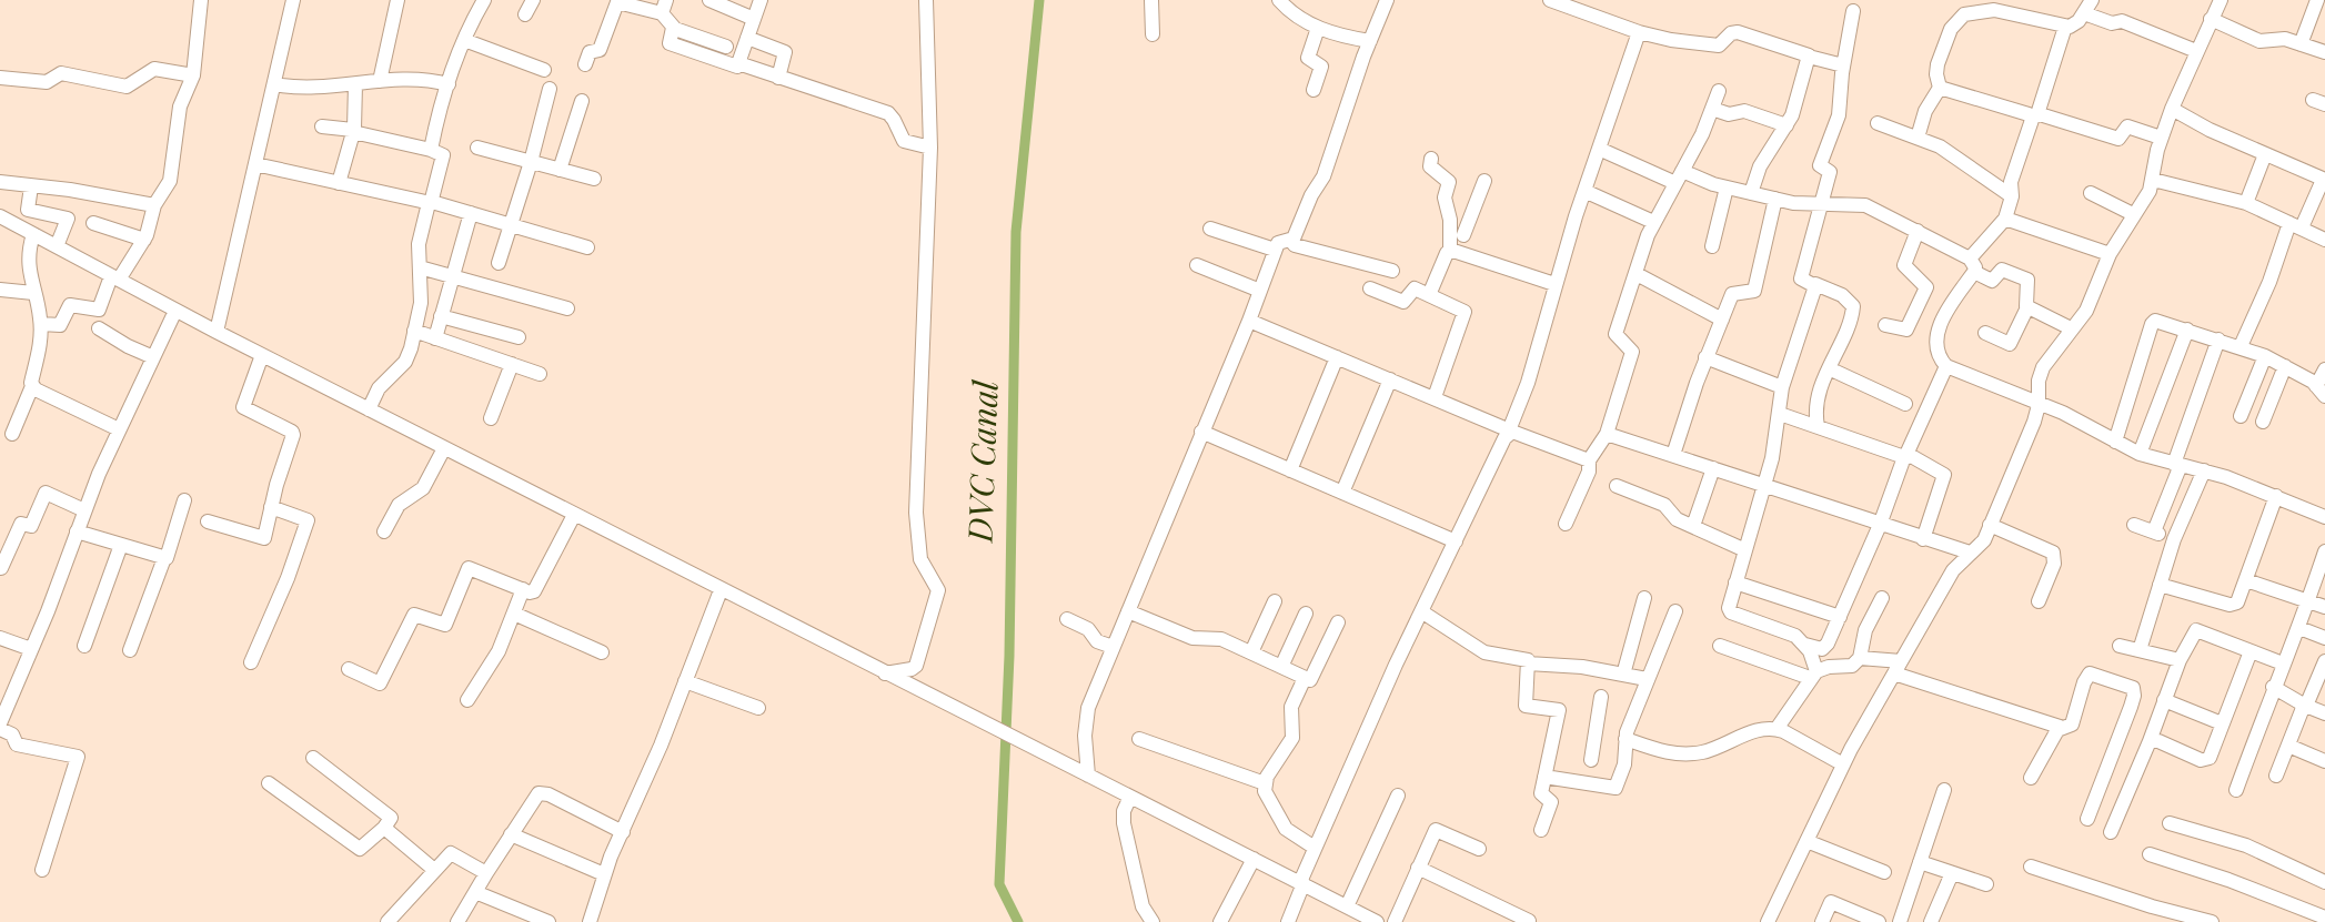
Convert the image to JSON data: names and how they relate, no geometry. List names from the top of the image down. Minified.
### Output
{"water":["DVC Canal"]}
